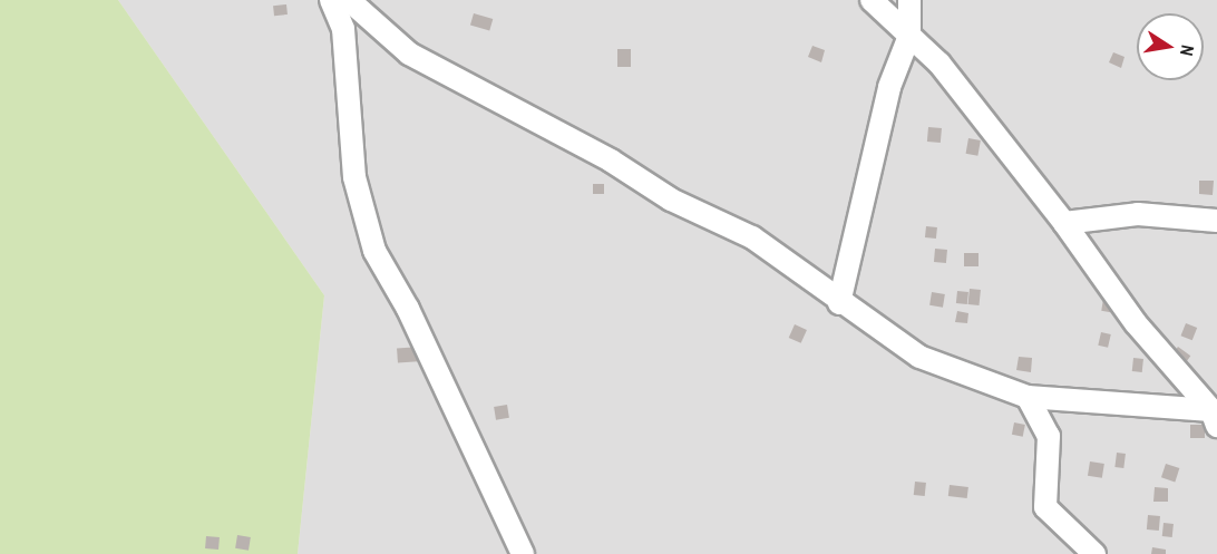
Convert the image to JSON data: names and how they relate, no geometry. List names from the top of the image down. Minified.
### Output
{"north":"right"}
